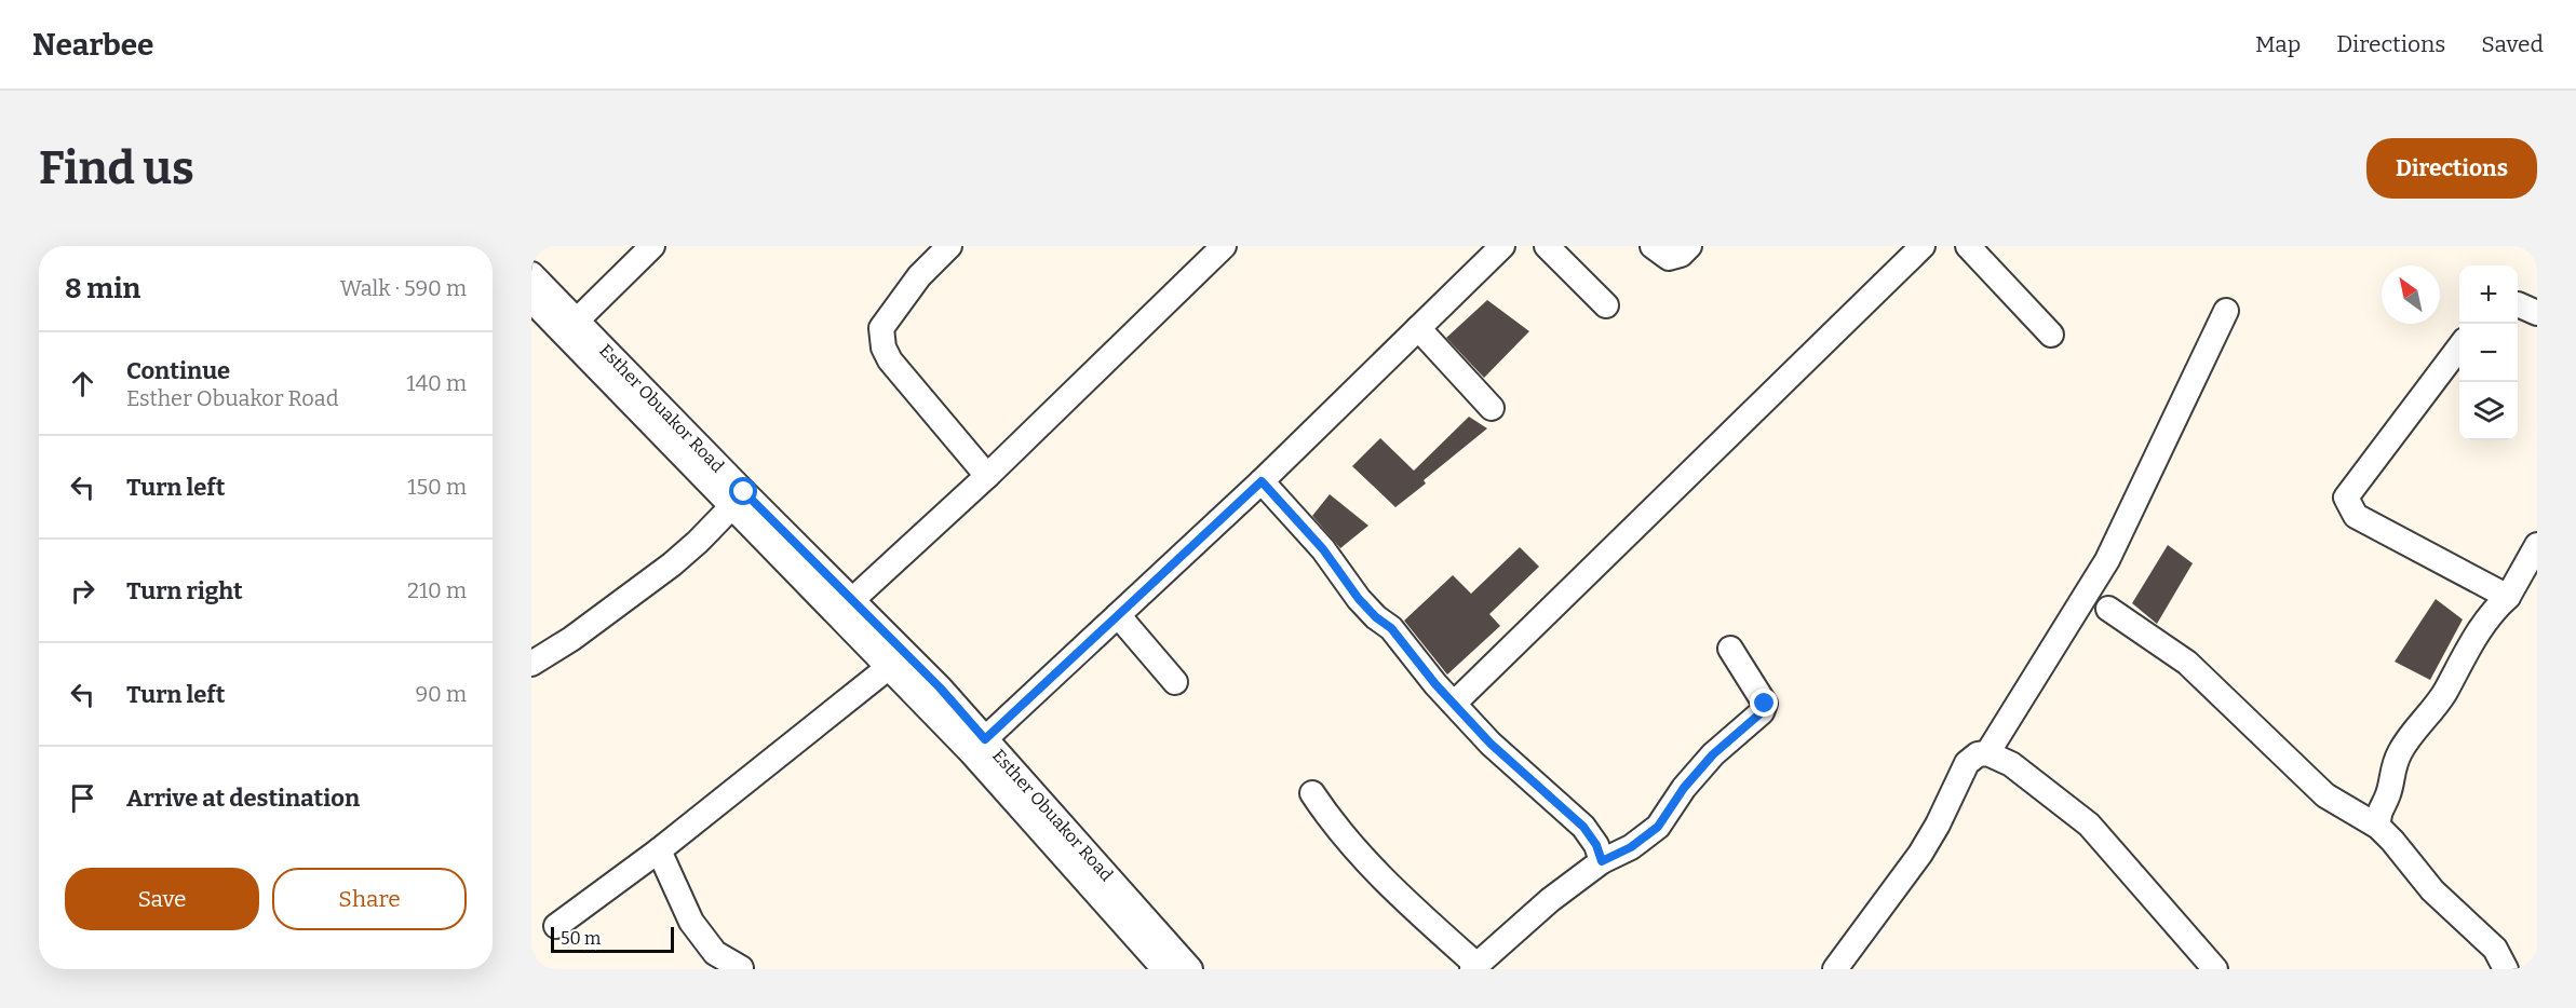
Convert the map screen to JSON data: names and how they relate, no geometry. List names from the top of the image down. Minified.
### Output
{"streets":{"street":["Esther Obuakor Road"]},"scale_bar":"50 m","north":"top left","page":{"header":"Nearbee","nav":["Map","Directions","Saved"],"buttons":["Directions",["Save","Share"]],"title":"Find us","heading":["8 min","Walk · 590 m"],"map_buttons":["+","−"],"list":[["Continue","Esther Obuakor Road","140 m"],["Turn left","150 m"],["Turn right","210 m"],["Turn left","90 m"],"Arrive at destination"],"scale":"50 m"}}
